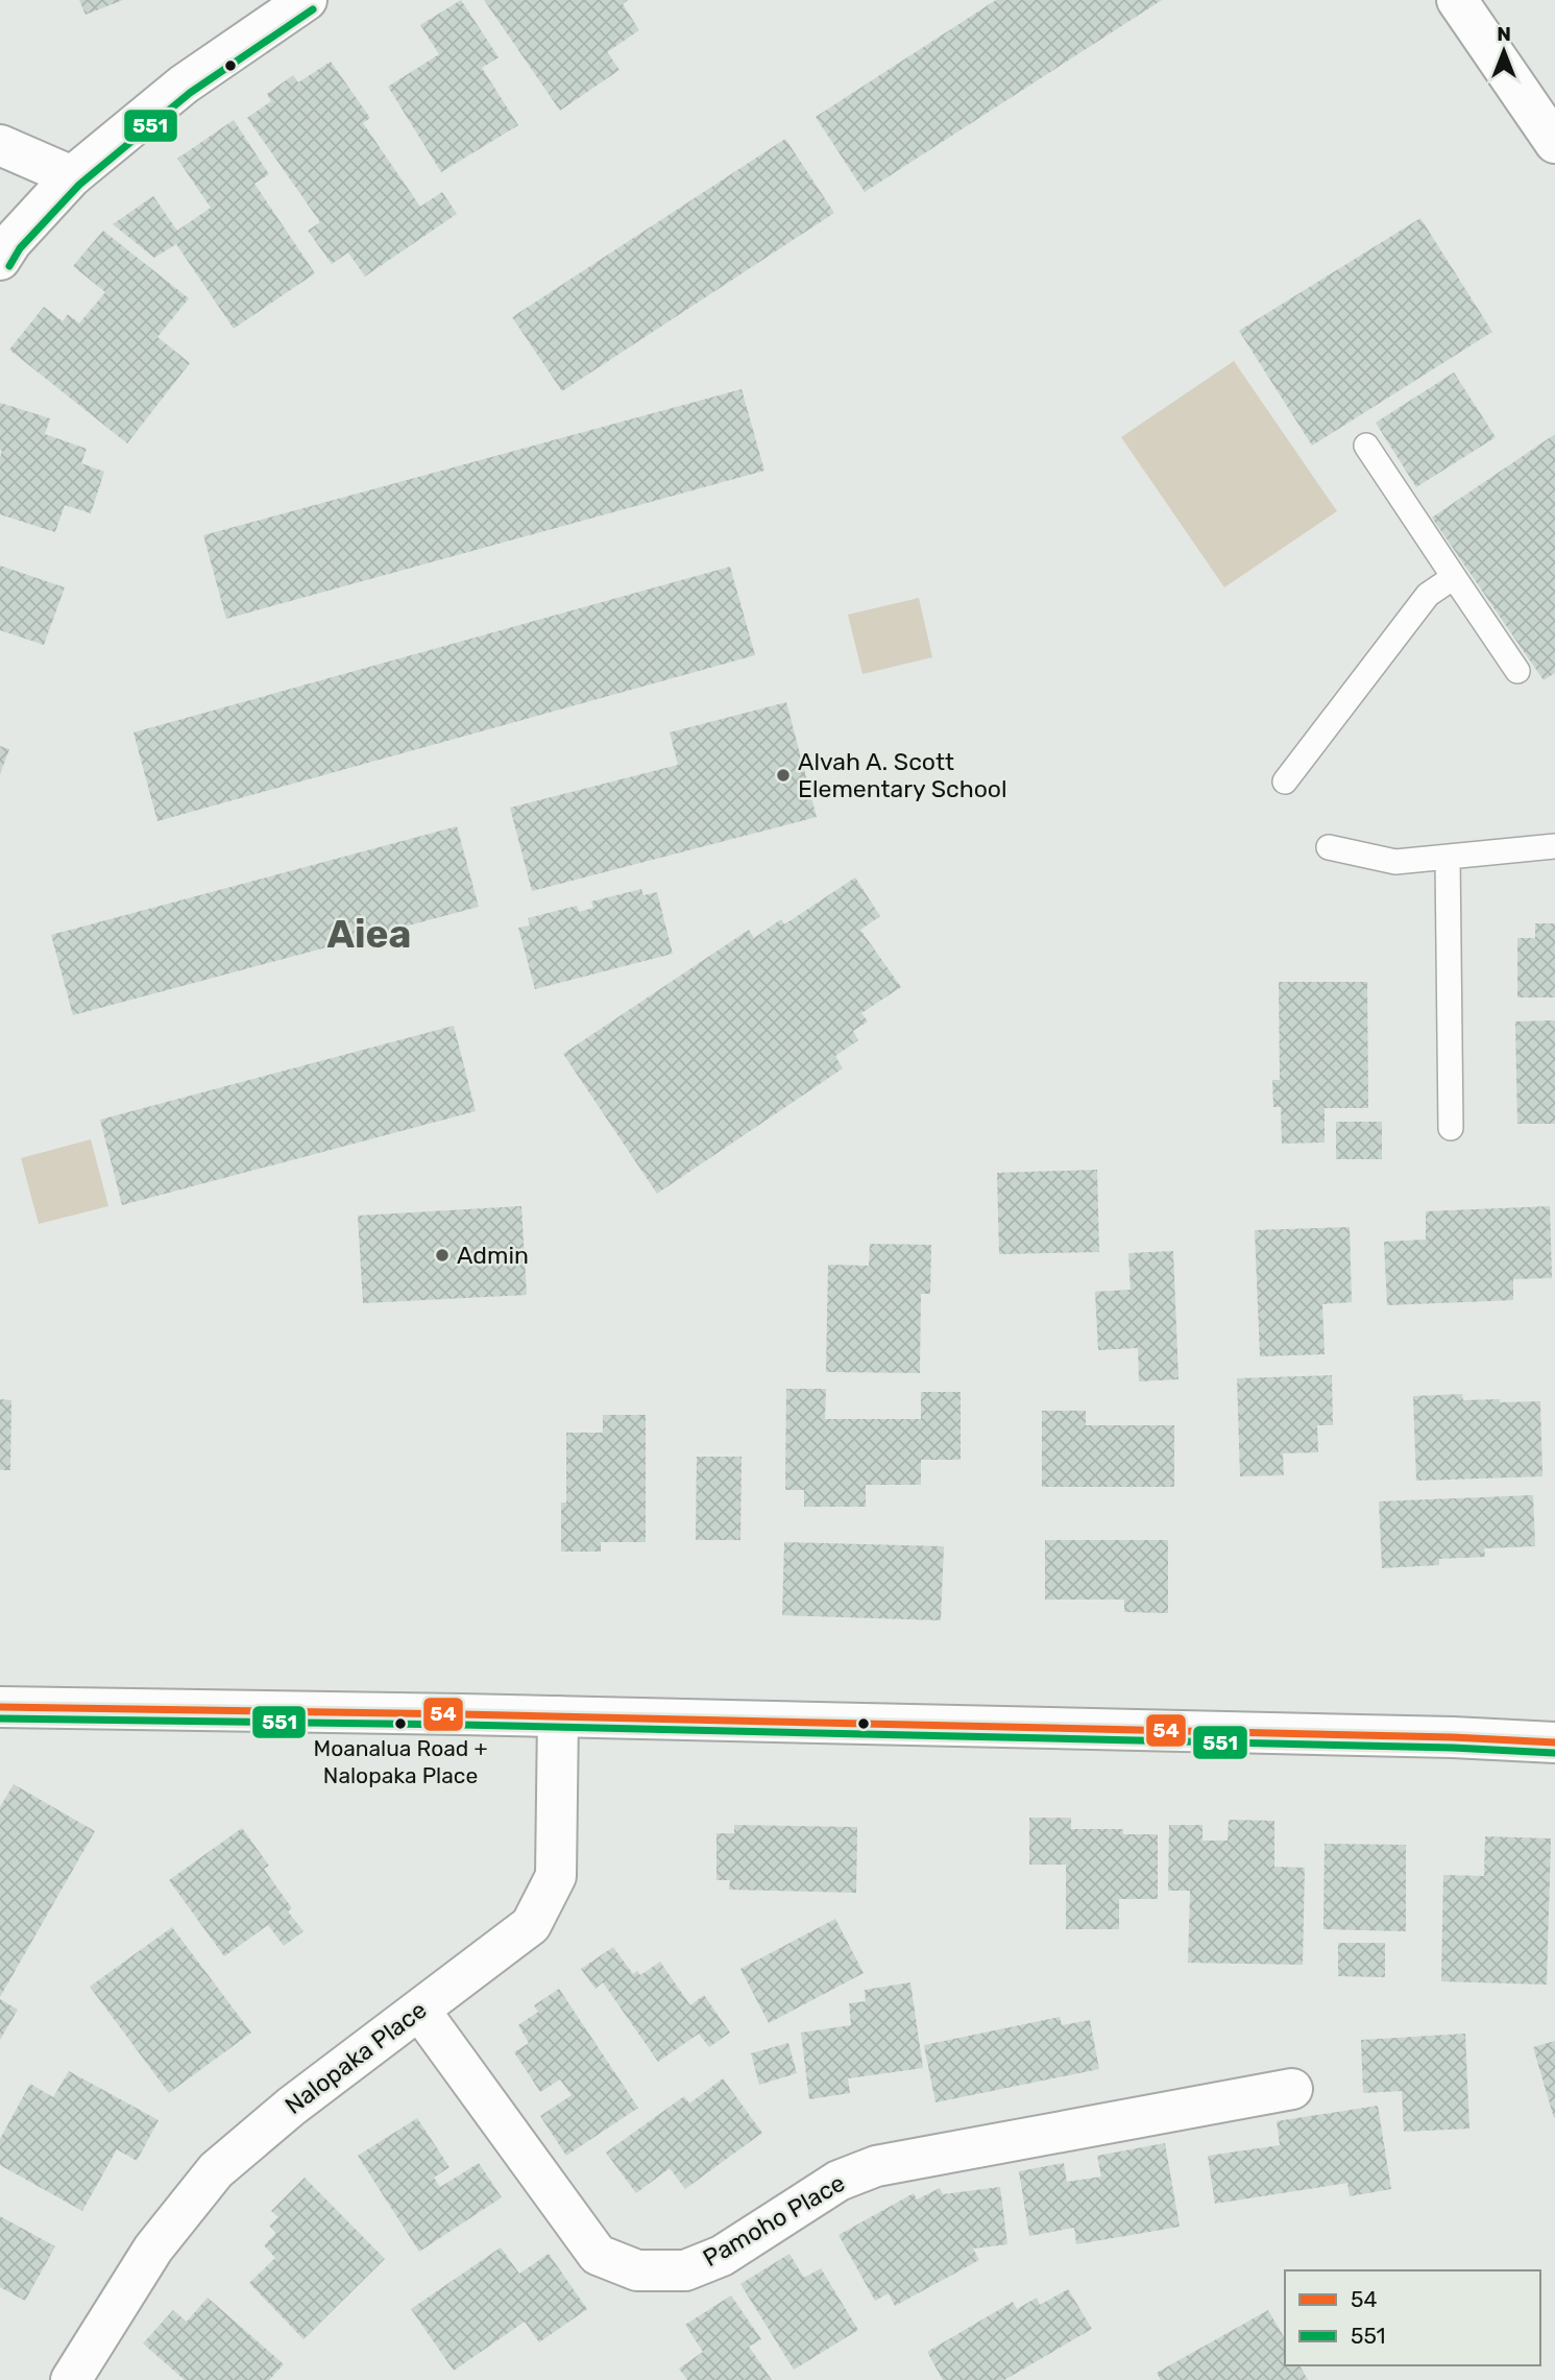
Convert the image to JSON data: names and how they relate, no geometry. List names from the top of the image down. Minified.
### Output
{"streets":{"main road":["Nalopaka Place","Pamoho Place"]},"crossings":[["Nalopaka Place","Pamoho Place"]],"districts":["Aiea"],"places":["Alvah A. Scott Elementary School","Admin","Moanalua Road + Nalopaka Place"],"lines":["transit line 551","transit line 54"],"legend":["54","551"],"north":"top"}
